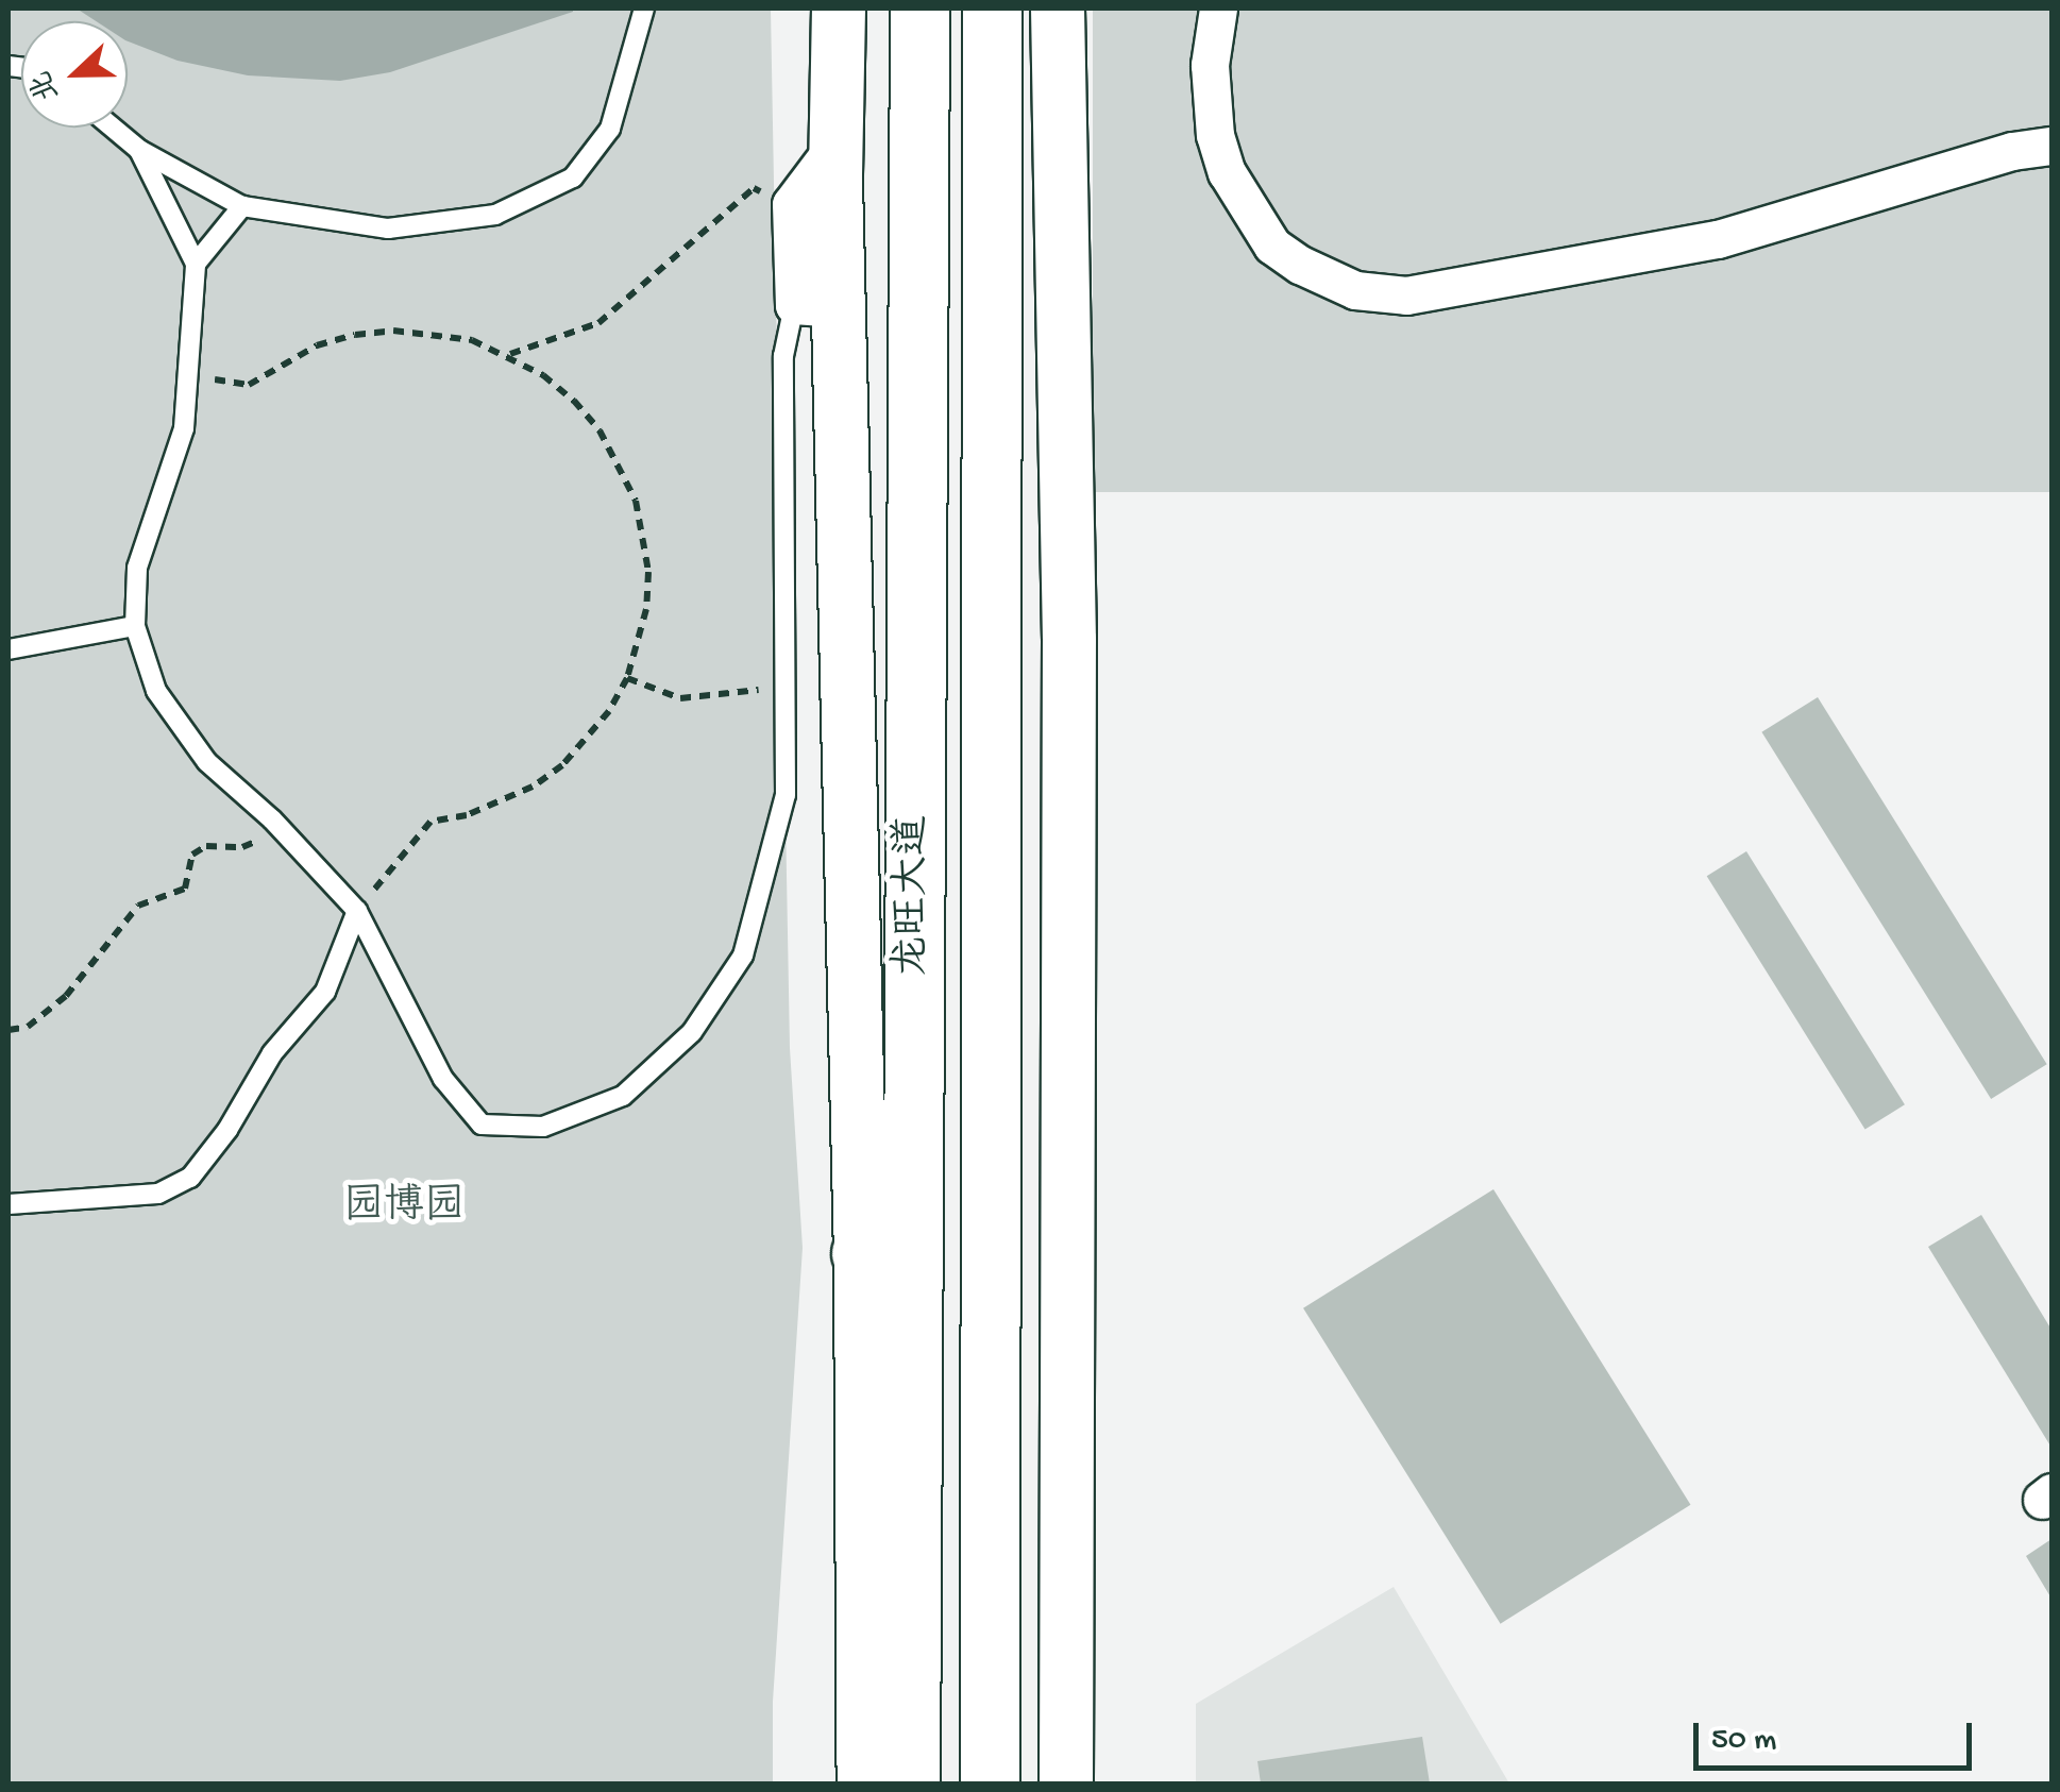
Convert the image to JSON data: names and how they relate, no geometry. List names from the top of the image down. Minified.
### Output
{"streets":{"highway":["龙旺大道"]},"parks":["园博园"],"scale_bar":"50 m","north":"left"}
